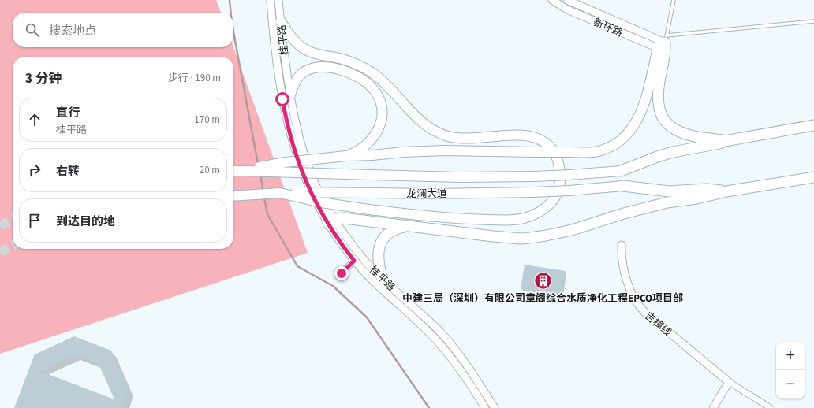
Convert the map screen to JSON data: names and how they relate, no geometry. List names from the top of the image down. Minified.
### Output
{"streets":{"highway":["龙澜大道"],"street":["新环路","桂平路","吉樟线"]},"places":{"building":["中建三局（深圳）有限公司章阁综合水质净化工程EPCO项目部"]},"page":{"search":"搜索地点","heading":["3 分钟","步行 · 190 m"],"list":[["直行","桂平路","170 m"],["右转","20 m"],"到达目的地"],"map_buttons":["+","−"]}}
